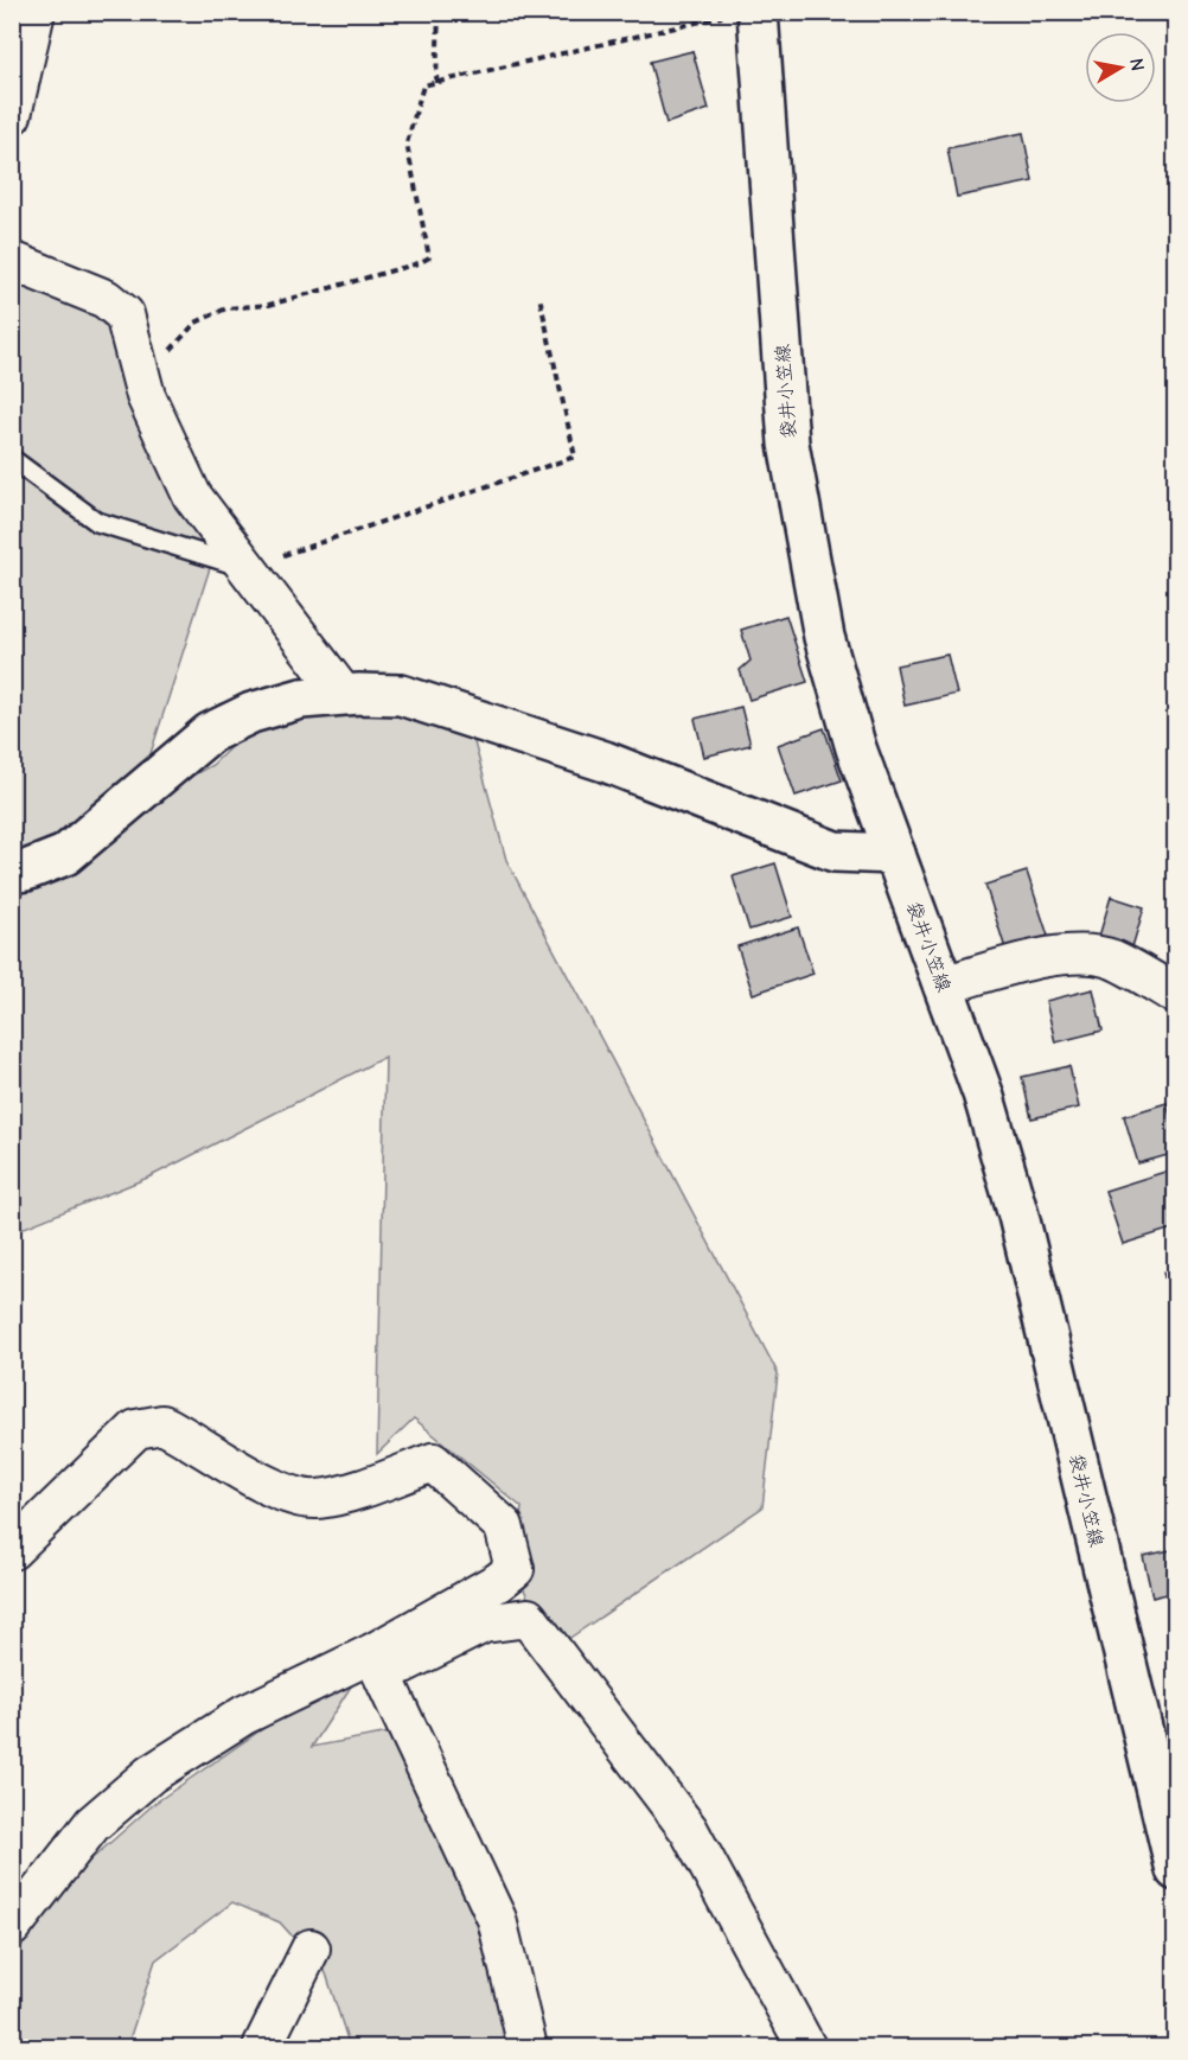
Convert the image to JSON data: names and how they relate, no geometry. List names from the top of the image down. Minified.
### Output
{"streets":{"main road":["袋井小笠線"]},"north":"right"}
